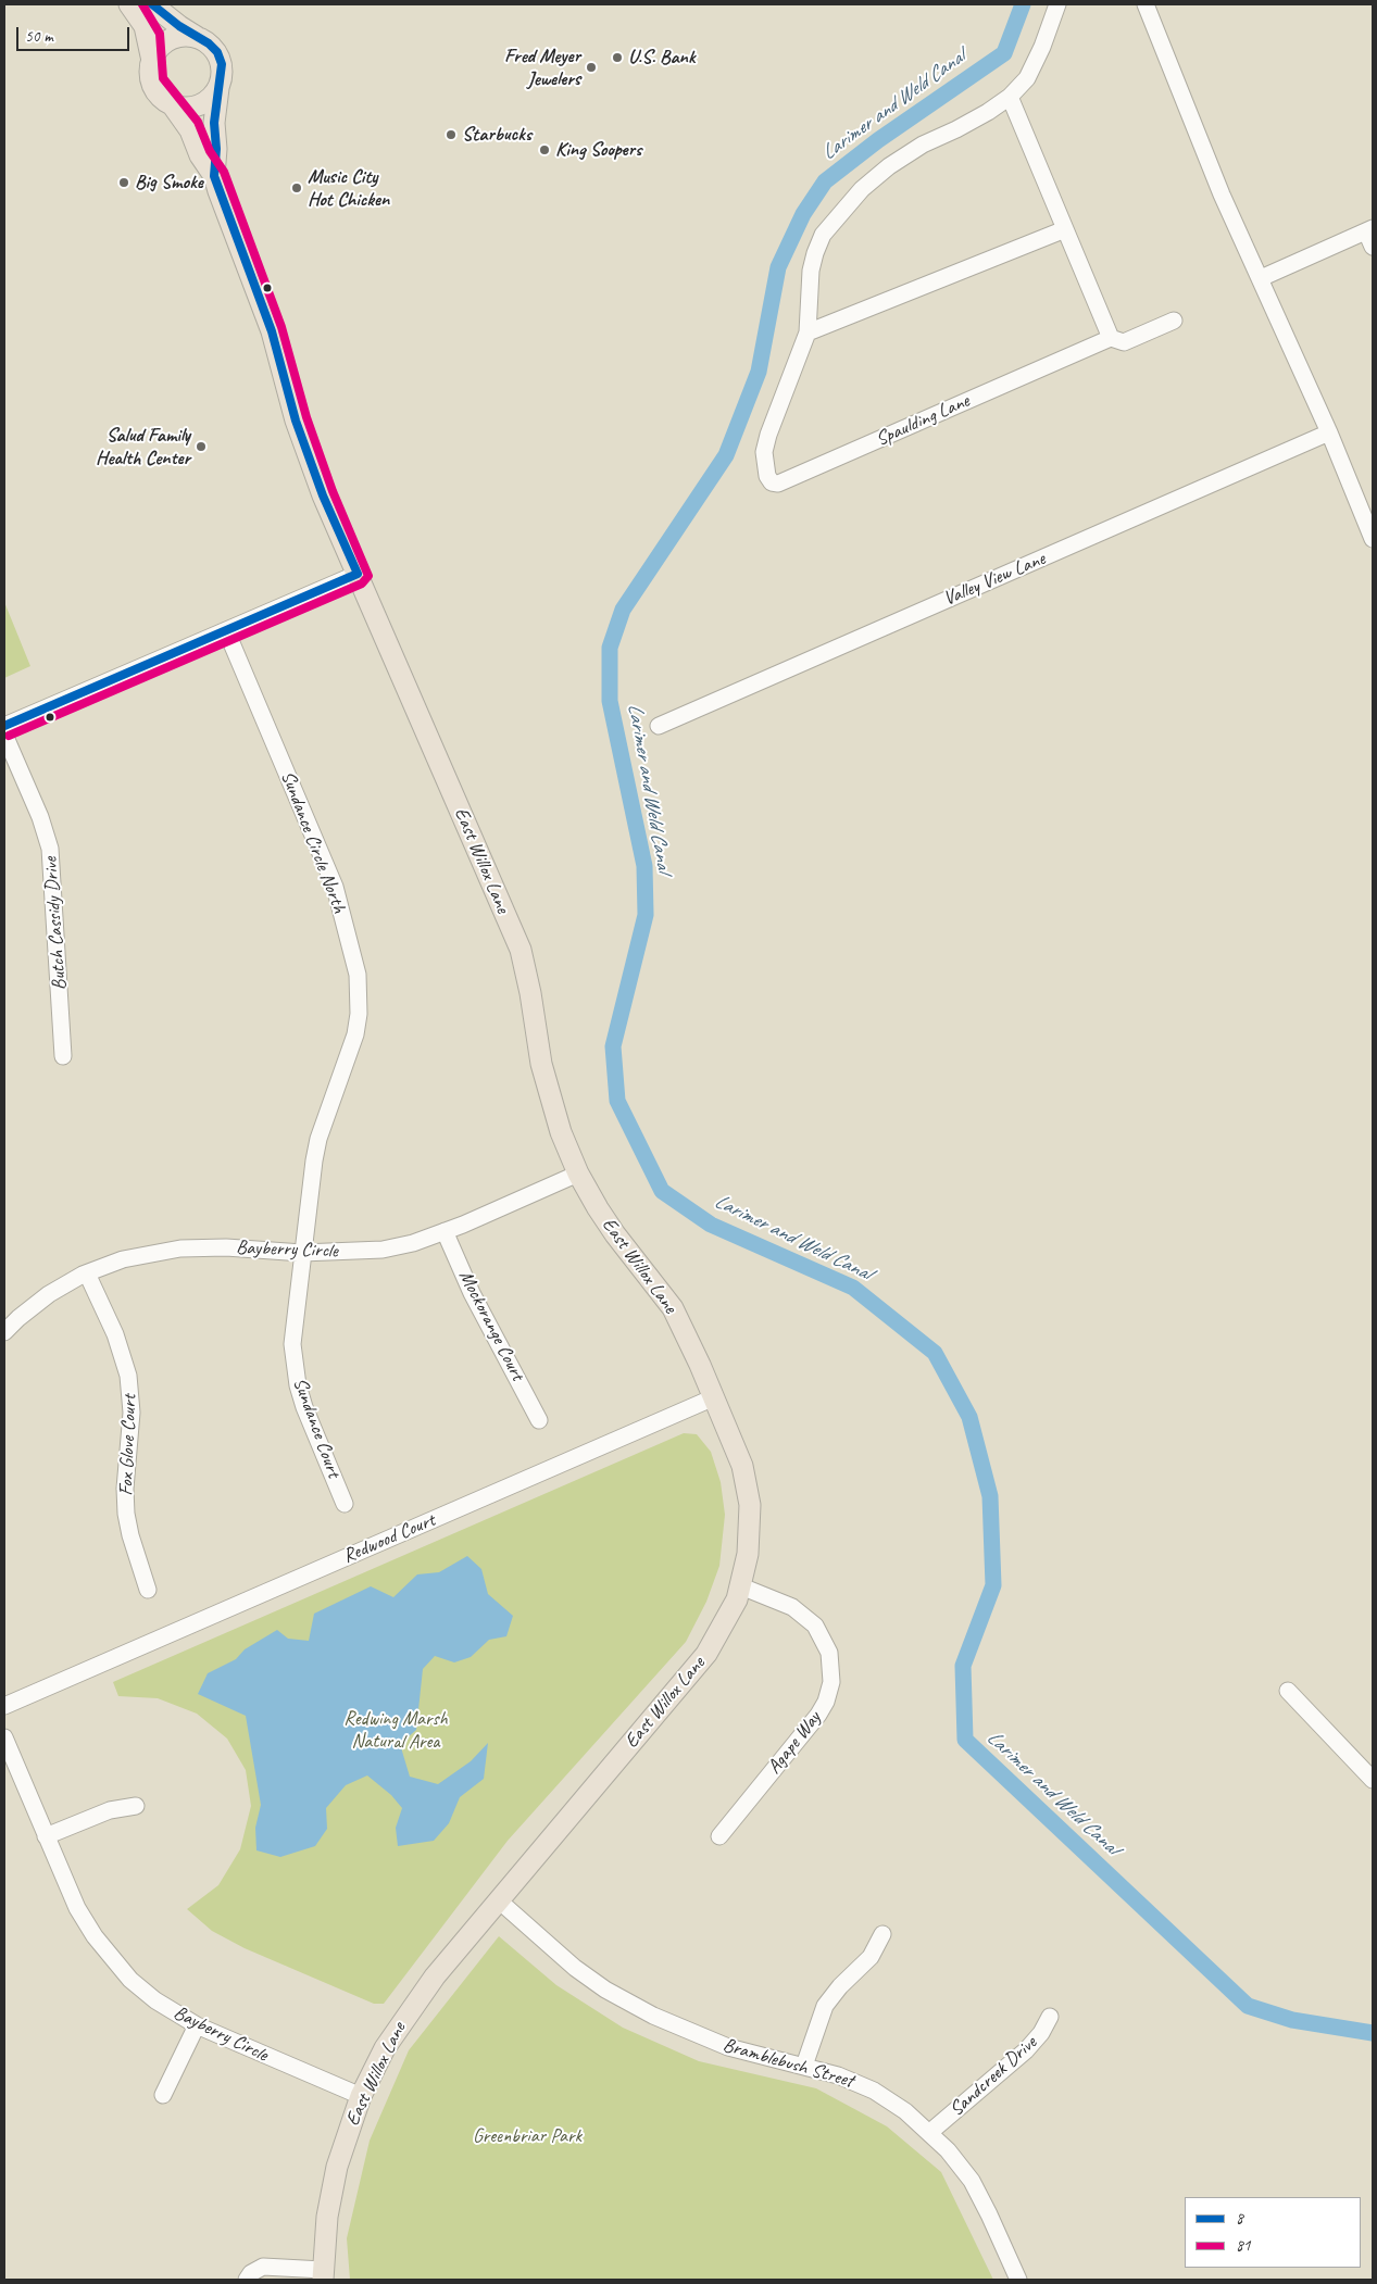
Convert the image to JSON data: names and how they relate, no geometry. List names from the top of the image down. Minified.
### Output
{"streets":{"main road":["East Willox Lane"],"street":["Spaulding Lane","Valley View Lane","Sundance Circle North","Butch Cassidy Drive","Bayberry Circle","Mockorange Court","Sundance Court","Fox Glove Court","Redwood Court","Agape Way","Bramblebush Street","Sandcreek Drive"]},"crossings":[["Sundance Circle North","Bayberry Circle"],["Sundance Circle North","Sundance Court"],["East Willox Lane","Bayberry Circle"],["East Willox Lane","Redwood Court"],["East Willox Lane","Agape Way"],["East Willox Lane","Bramblebush Street"],["Bayberry Circle","Mockorange Court"],["Bayberry Circle","Sundance Court"],["Bayberry Circle","Fox Glove Court"],["Bramblebush Street","Sandcreek Drive"]],"water":["Larimer and Weld Canal"],"parks":["Redwing Marsh Natural Area","Greenbriar Park"],"places":["U.S. Bank","Fred Meyer Jewelers","Starbucks","King Soopers","Big Smoke","Music City Hot Chicken","Salud Family Health Center"],"lines":["transit line 8","transit line 81"],"legend":["8","81"],"scale_bar":"50 m"}
